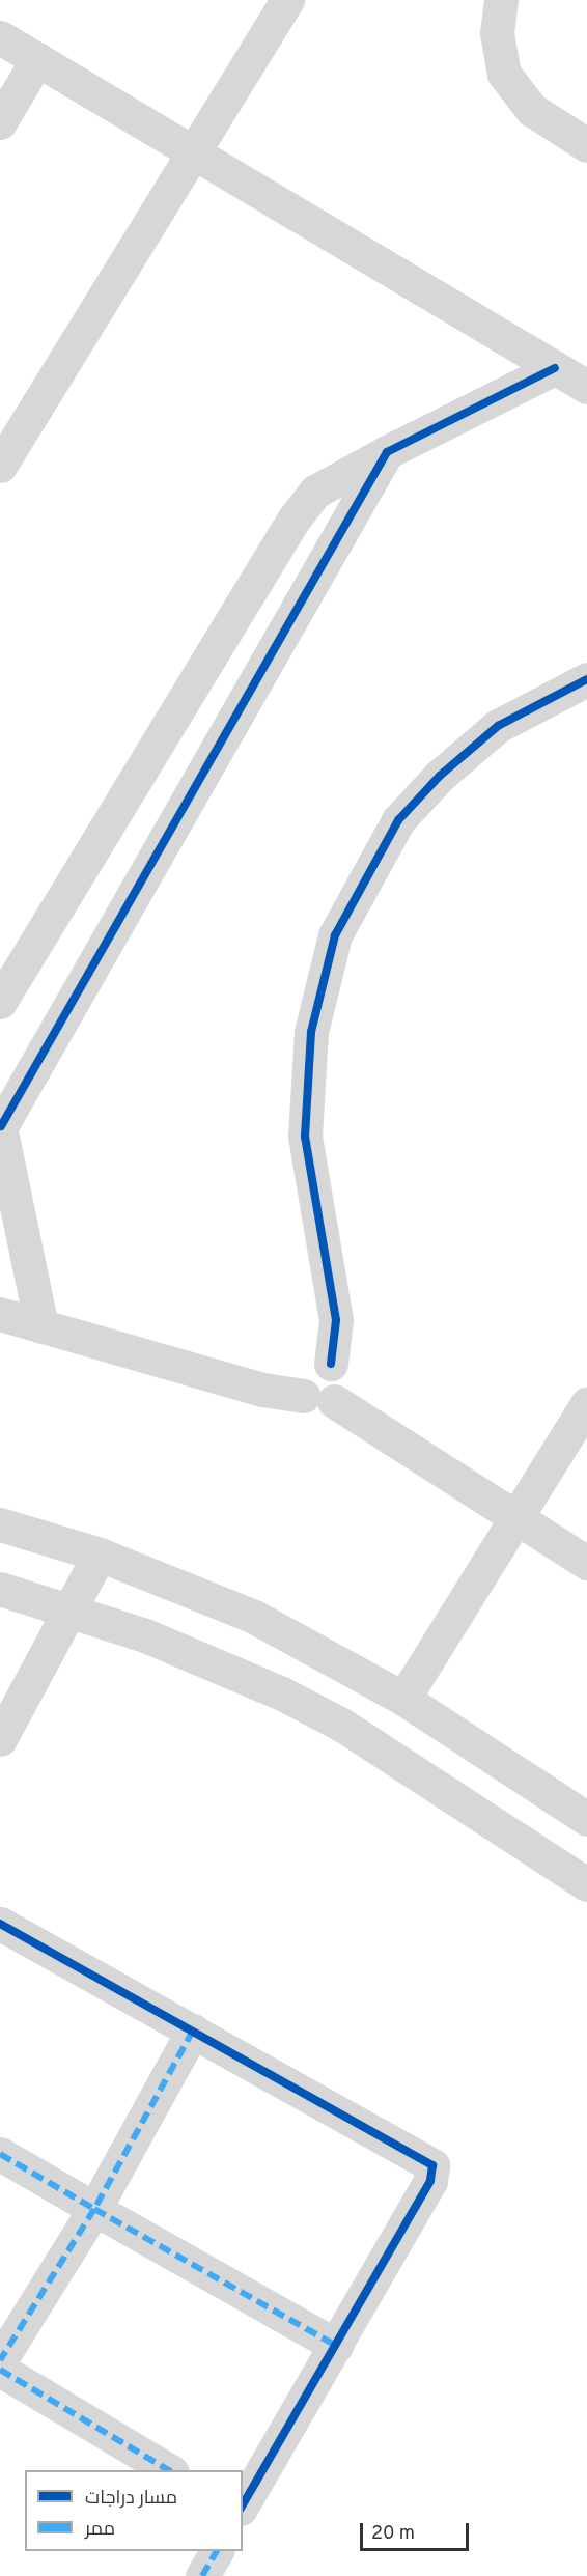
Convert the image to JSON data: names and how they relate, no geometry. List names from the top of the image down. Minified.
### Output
{"legend":["مسار دراجات","ممر"],"scale_bar":"20 m"}
